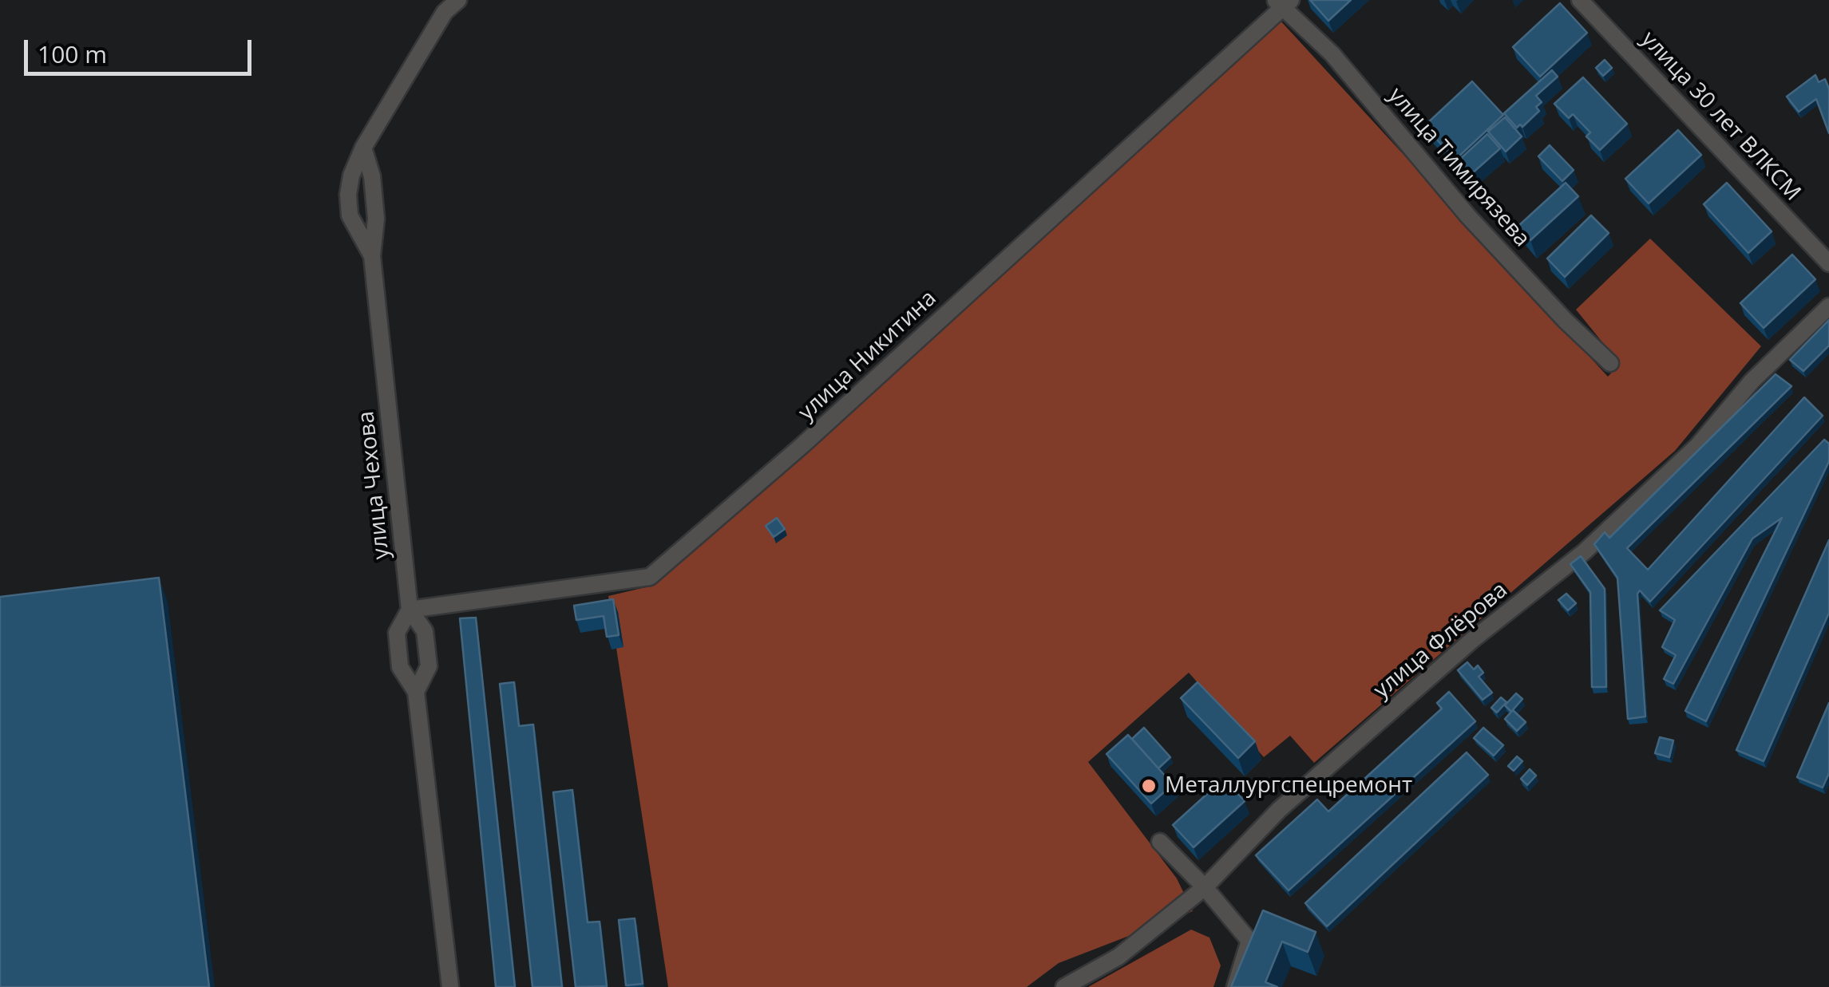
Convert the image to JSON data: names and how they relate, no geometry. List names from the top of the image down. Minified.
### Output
{"streets":{"street":["улица 30 лет ВЛКСМ","улица Тимирязева","улица Никитина","улица Чехова","улица Флёрова"]},"crossings":[["улица Тимирязева","улица Никитина"],["улица Никитина","улица Чехова"]],"places":["Металлургспецремонт"],"scale_bar":"100 m"}
